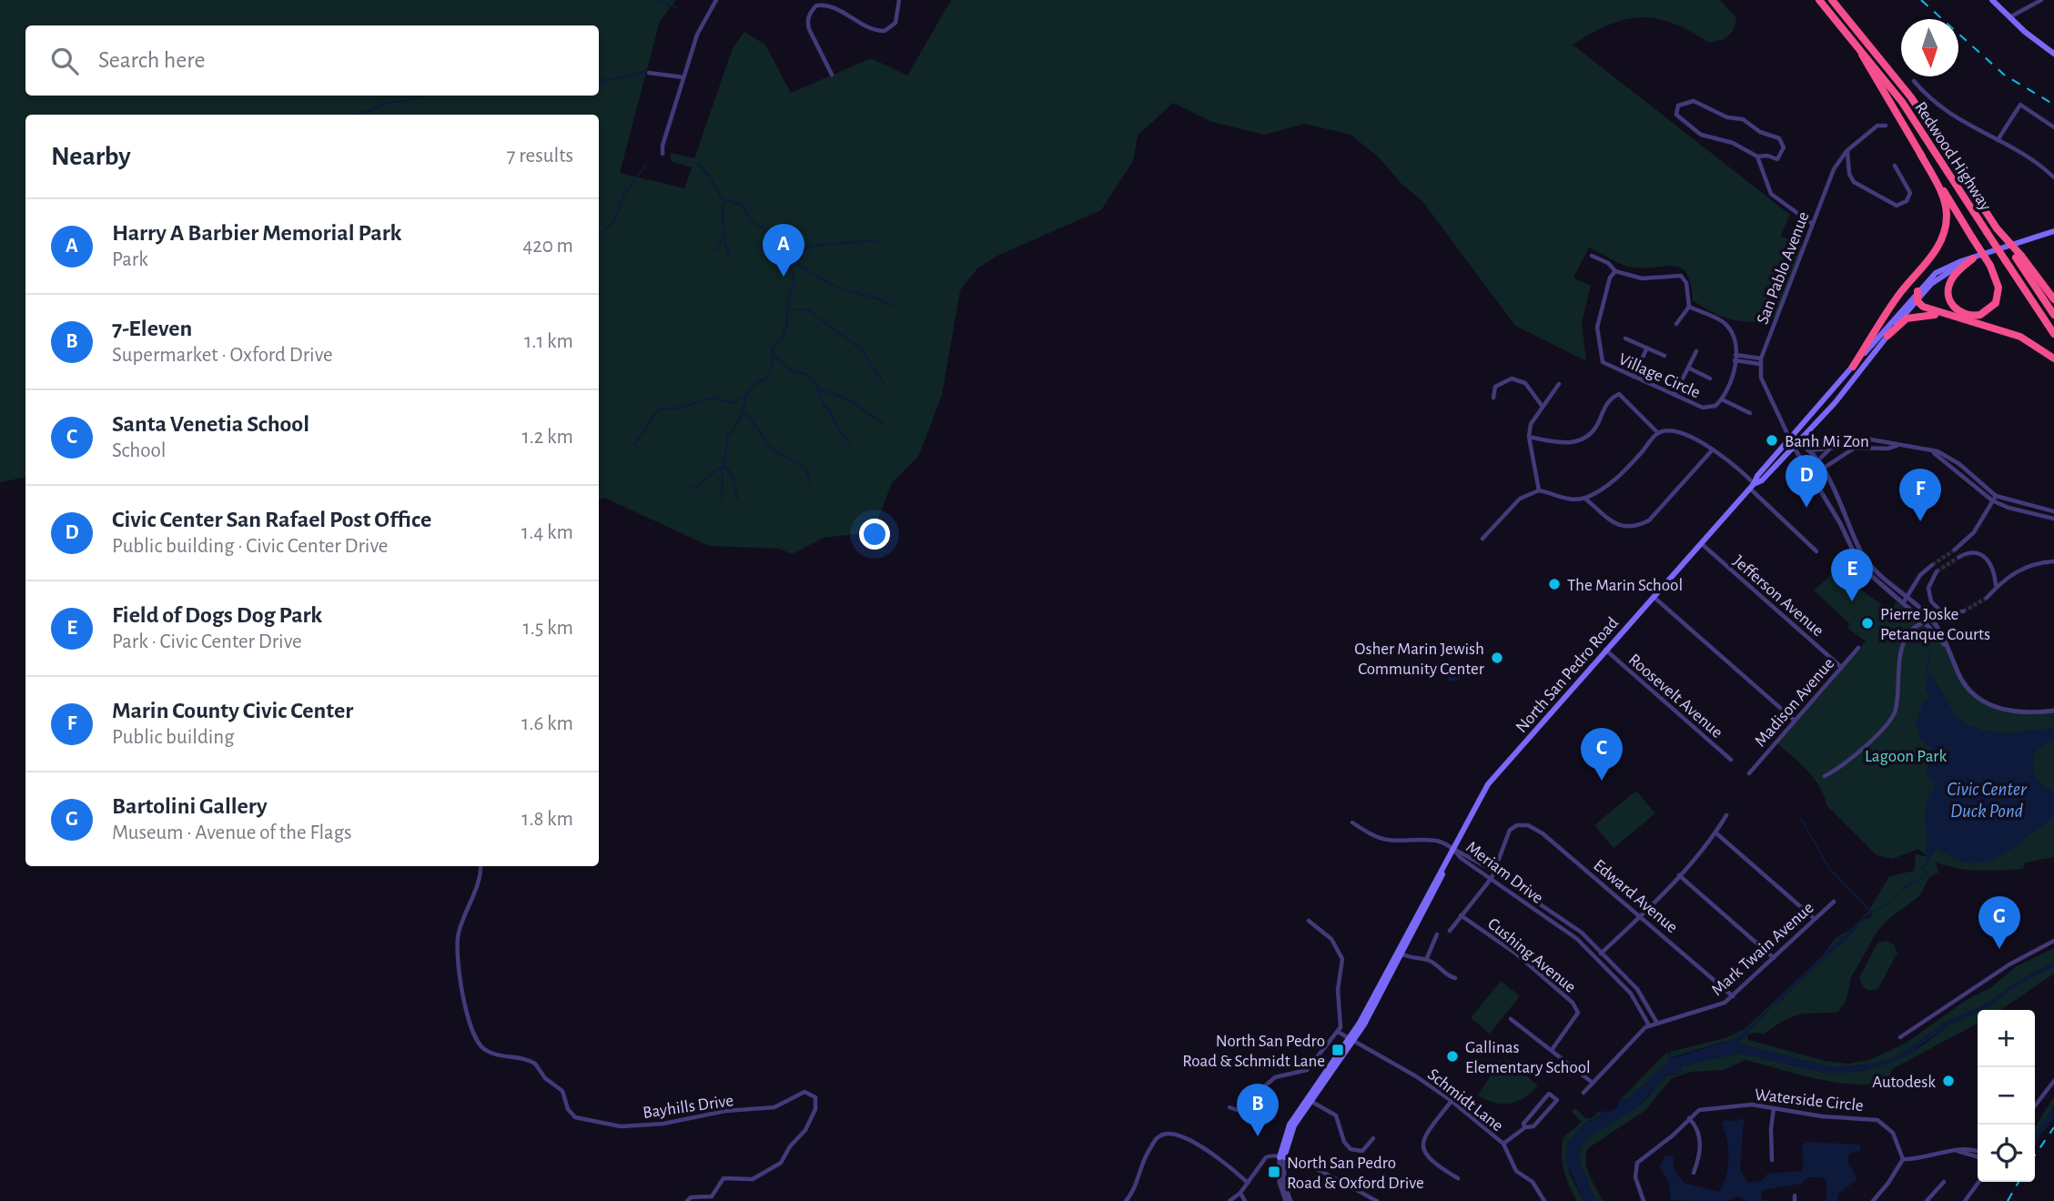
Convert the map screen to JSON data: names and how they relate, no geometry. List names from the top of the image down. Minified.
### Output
{"streets":{"highway":["Redwood Highway"],"main road":["North San Pedro Road"],"street":["San Pablo Avenue","Village Circle","Jefferson Avenue","Roosevelt Avenue","Madison Avenue","Meriam Drive","Edward Avenue","Mark Twain Avenue","Cushing Avenue","Schmidt Lane","Waterside Circle","Bayhills Drive"]},"crossings":[["Jefferson Avenue","North San Pedro Road"],["Jefferson Avenue","Madison Avenue"],["North San Pedro Road","Roosevelt Avenue"],["North San Pedro Road","Meriam Drive"],["North San Pedro Road","Schmidt Lane"],["Meriam Drive","Edward Avenue"],["Meriam Drive","Mark Twain Avenue"],["Edward Avenue","Mark Twain Avenue"]],"water":["Civic Center Duck Pond"],"parks":["Lagoon Park"],"places":{"other":["Banh Mi Zon","The Marin School","Pierre Joske Petanque Courts","Osher Marin Jewish Community Center","Gallinas Elementary School","Autodesk"],"transit":["North San Pedro Road & Schmidt Lane","North San Pedro Road & Oxford Drive"]},"north":"bottom","page":{"search":"Search here","heading":["Nearby","7 results"],"list":[{"mark":"A","name":"Harry A Barbier Memorial Park","note":"Park","value":"420 m"},{"mark":"B","name":"7-Eleven","note":"Supermarket · Oxford Drive","value":"1.1 km"},{"mark":"C","name":"Santa Venetia School","note":"School","value":"1.2 km"},{"mark":"D","name":"Civic Center San Rafael Post Office","note":"Public building · Civic Center Drive","value":"1.4 km"},{"mark":"E","name":"Field of Dogs Dog Park","note":"Park · Civic Center Drive","value":"1.5 km"},{"mark":"F","name":"Marin County Civic Center","note":"Public building","value":"1.6 km"},{"mark":"G","name":"Bartolini Gallery","note":"Museum · Avenue of the Flags","value":"1.8 km"}],"pins":["A","D","F","E","C","G","B"],"map_buttons":["+","−"]}}
